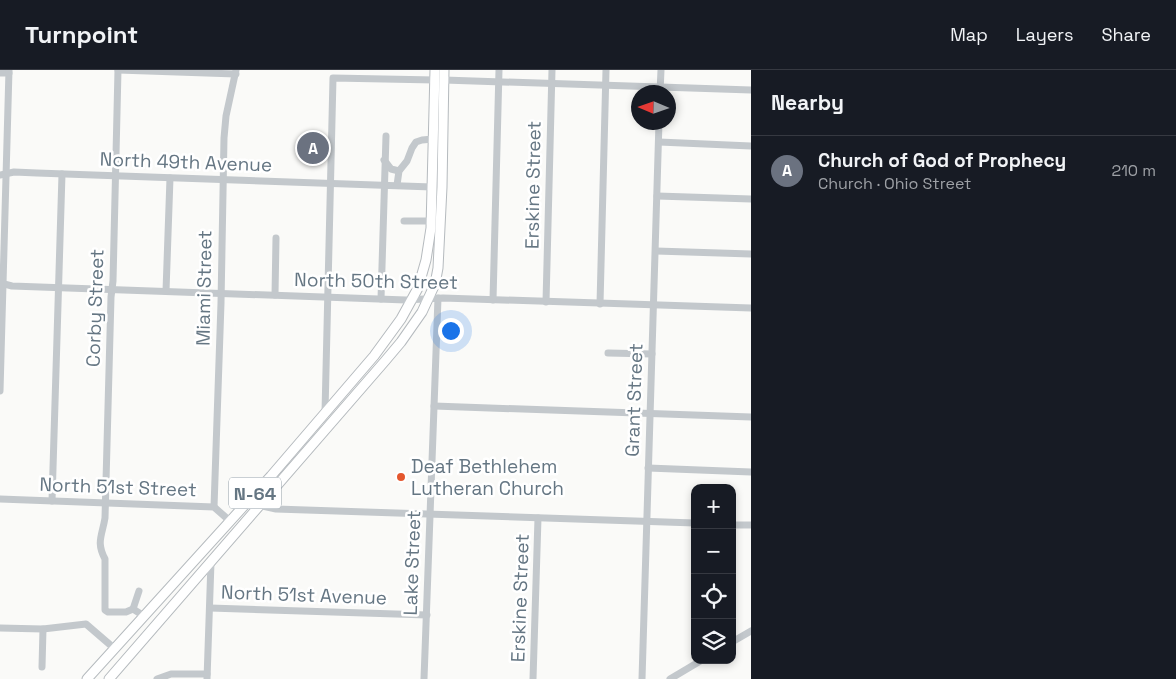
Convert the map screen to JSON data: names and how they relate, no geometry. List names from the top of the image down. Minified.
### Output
{"streets":{"main road":["N-64"],"street":["North 49th Avenue","Erskine Street","North 50th Street","Miami Street","Corby Street","Grant Street","North 51st Street","Lake Street","North 51st Avenue"]},"crossings":[["North 49th Avenue","Miami Street"],["North 49th Avenue","Corby Street"],["North 49th Avenue","N-64"],["Erskine Street","North 50th Street"],["North 50th Street","Miami Street"],["North 50th Street","Corby Street"],["North 50th Street","Grant Street"],["North 50th Street","N-64"],["North 50th Street","Lake Street"],["Miami Street","North 51st Street"],["Corby Street","North 51st Street"],["North 51st Street","N-64"],["N-64","Lake Street"],["Lake Street","North 51st Avenue"]],"places":["Deaf Bethlehem Lutheran Church"],"north":"left","page":{"header":"Turnpoint","nav":["Map","Layers","Share"],"heading":"Nearby","pins":"A","list":[{"mark":"A","name":"Church of God of Prophecy","note":"Church · Ohio Street","value":"210 m"}],"map_buttons":["+","−"]}}
